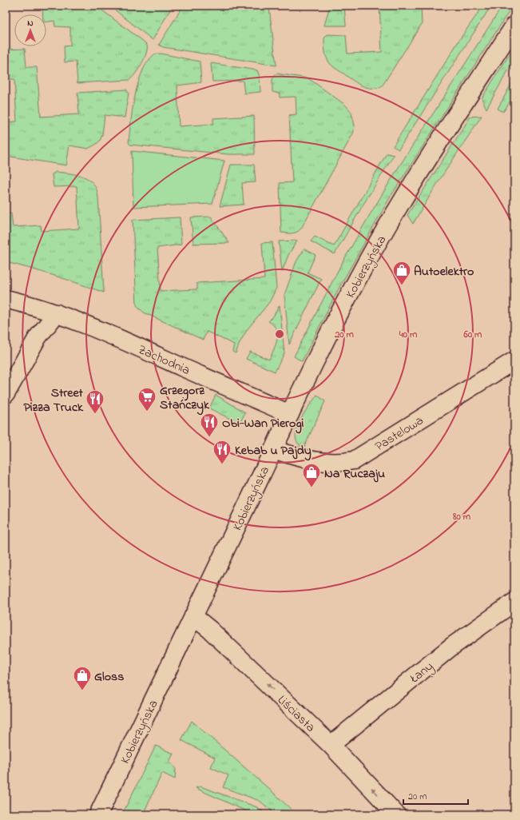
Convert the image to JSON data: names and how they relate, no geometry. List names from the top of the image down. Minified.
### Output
{"streets":{"street":["Kobierzyńska","Zachodnia","Pastelowa","Łany","Liściasta"]},"crossings":[["Kobierzyńska","Zachodnia"],["Kobierzyńska","Pastelowa"],["Kobierzyńska","Liściasta"],["Łany","Liściasta"]],"one_way":["Liściasta"],"places":{"shop":["Autoelektro","Na Ruczaju","Gloss"],"supermarket":["Grzegorz Stańczyk"],"restaurant":["Street Pizza Truck","Obi-Wan Pierogi","Kebab u Pajdy"]},"scale_bar":"20 m","north":"top","rings":["20 m","40 m","60 m","80 m"]}
